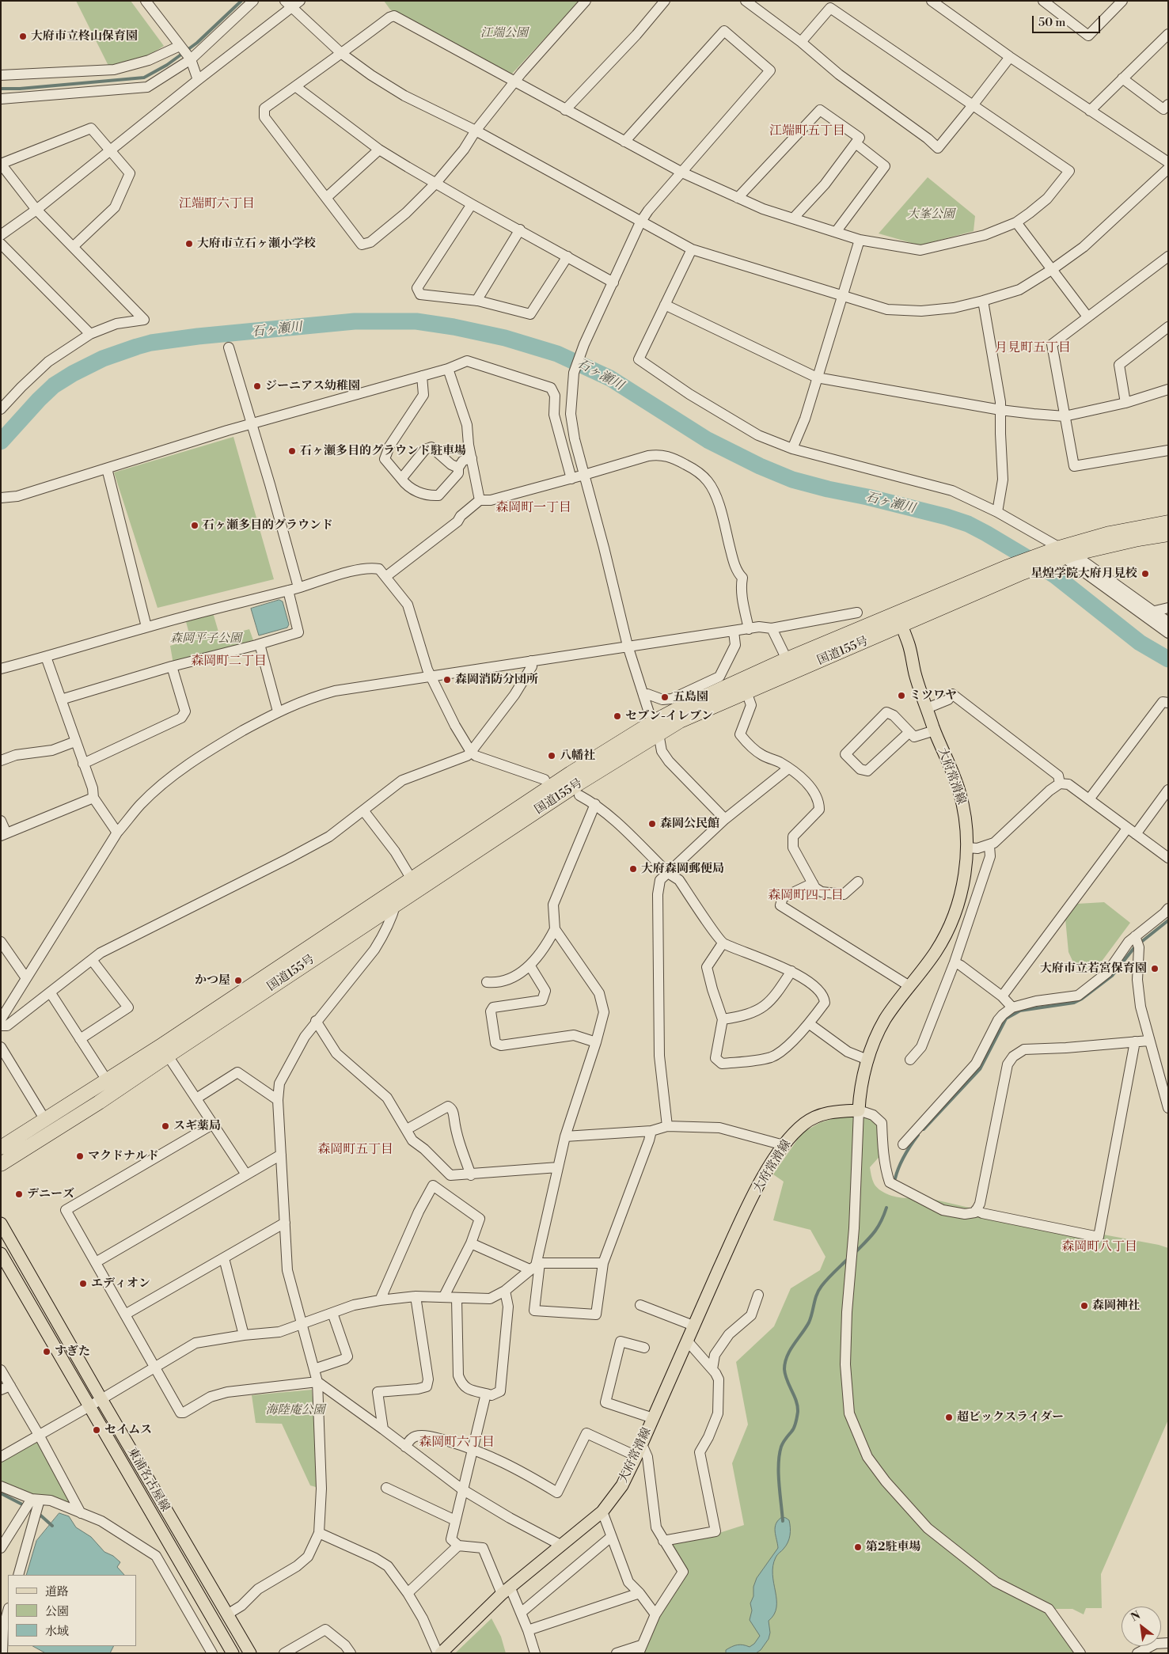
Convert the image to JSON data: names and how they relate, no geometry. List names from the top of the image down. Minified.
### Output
{"streets":{"highway":["国道155号"],"main road":["大府常滑線","東浦名古屋線"]},"crossings":[["国道155号","大府常滑線"]],"districts":["江端町五丁目","江端町六丁目","月見町五丁目","森岡町一丁目","森岡町二丁目","森岡町四丁目","森岡町五丁目","森岡町八丁目","森岡町六丁目"],"water":["石ヶ瀬川"],"parks":["江端公園","大峯公園","森岡平子公園","海陸庵公園"],"places":["大府市立柊山保育園","大府市立石ヶ瀬小学校","ジーニアス幼稚園","石ヶ瀬多目的グラウンド駐車場","石ヶ瀬多目的グラウンド","星煌学院大府月見校","森岡消防分団所","ミツワヤ","五島園","セブン-イレブン","八幡社","森岡公民館","大府森岡郵便局","大府市立若宮保育園","かつ屋","スギ薬局","マクドナルド","デニーズ","エディオン","森岡神社","すぎた","超ビックスライダー","セイムス","第2駐車場"],"legend":["道路","公園","水域"],"scale_bar":"50 m","north":"top left"}
